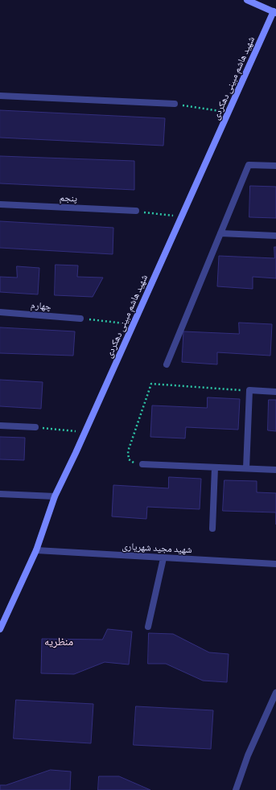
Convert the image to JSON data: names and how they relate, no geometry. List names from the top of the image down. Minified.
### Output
{"streets":{"main road":["شهید هاشم مبینی دهکردی"],"street":["پنجم","چهارم","شهید مجید شهریاری"]},"crossings":[["شهید هاشم مبینی دهکردی","شهید مجید شهریاری"]],"districts":["منظریه"]}
